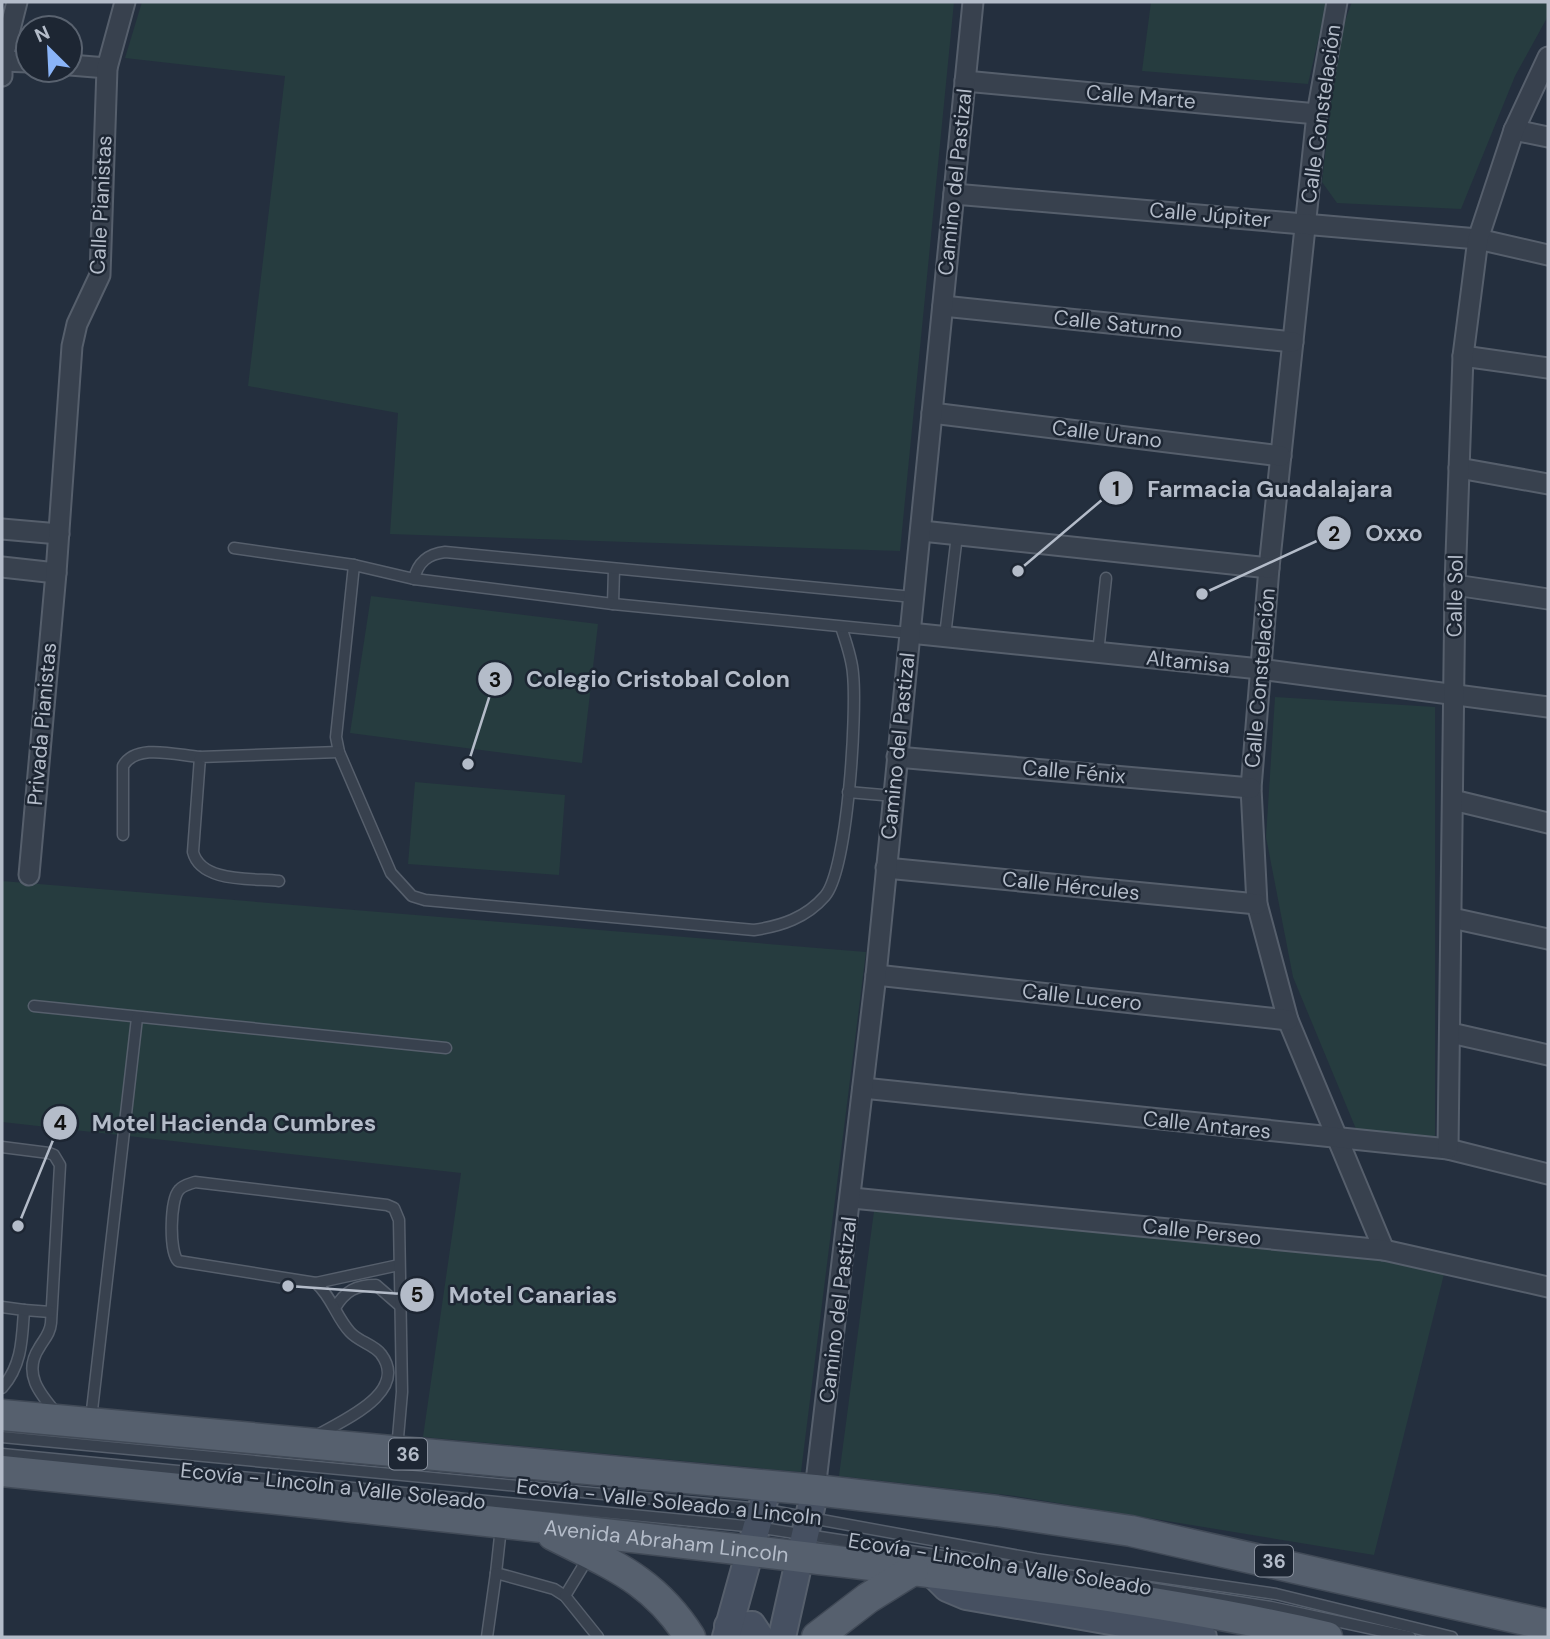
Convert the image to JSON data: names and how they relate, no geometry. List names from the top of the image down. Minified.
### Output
{"streets":{"main road":["36","Avenida Abraham Lincoln"],"street":["Calle Marte","Calle Constelación","Camino del Pastizal","Calle Pianistas","Calle Júpiter","Calle Saturno","Calle Urano","Calle Sol","Altamisa","Privada Pianistas","Calle Fénix","Calle Hércules","Calle Lucero","Calle Antares","Calle Perseo"],"lane":["Ecovía - Lincoln a Valle Soleado","Ecovía - Valle Soleado a Lincoln"]},"crossings":[["Calle Marte","Calle Constelación"],["Calle Marte","Camino del Pastizal"],["Calle Constelación","Calle Júpiter"],["Calle Constelación","Calle Saturno"],["Calle Constelación","Calle Urano"],["Calle Constelación","Altamisa"],["Calle Constelación","Calle Fénix"],["Calle Constelación","Calle Hércules"],["Calle Constelación","Calle Lucero"],["Calle Constelación","Calle Antares"],["Calle Constelación","Calle Perseo"],["Camino del Pastizal","Calle Júpiter"],["Camino del Pastizal","Calle Saturno"],["Camino del Pastizal","Calle Urano"],["Camino del Pastizal","Altamisa"],["Camino del Pastizal","Calle Fénix"],["Camino del Pastizal","Calle Hércules"],["Camino del Pastizal","Calle Lucero"],["Camino del Pastizal","Calle Antares"],["Camino del Pastizal","Calle Perseo"],["Camino del Pastizal","36"],["Camino del Pastizal","Ecovía - Lincoln a Valle Soleado"],["Camino del Pastizal","Ecovía - Valle Soleado a Lincoln"],["Camino del Pastizal","Avenida Abraham Lincoln"],["Calle Pianistas","Privada Pianistas"],["Calle Júpiter","Calle Sol"],["Calle Sol","Altamisa"],["Calle Sol","Calle Antares"],["36","Ecovía - Lincoln a Valle Soleado"],["36","Ecovía - Valle Soleado a Lincoln"],["36","Avenida Abraham Lincoln"],["Ecovía - Lincoln a Valle Soleado","Ecovía - Valle Soleado a Lincoln"],["Ecovía - Lincoln a Valle Soleado","Avenida Abraham Lincoln"],["Ecovía - Valle Soleado a Lincoln","Avenida Abraham Lincoln"]],"places":["Farmacia Guadalajara","Oxxo","Colegio Cristobal Colon","Motel Hacienda Cumbres","Motel Canarias"],"north":"top left"}
